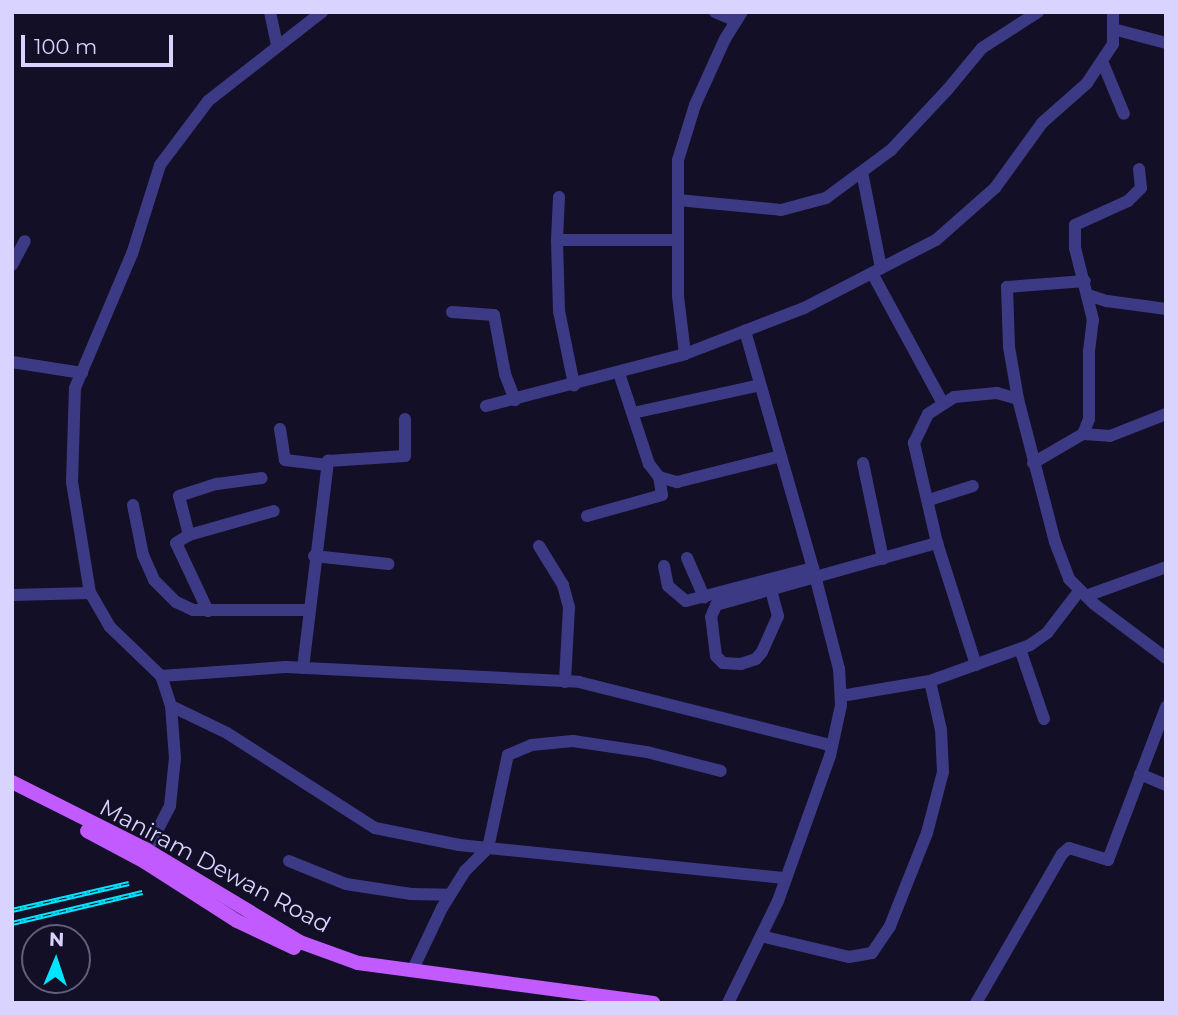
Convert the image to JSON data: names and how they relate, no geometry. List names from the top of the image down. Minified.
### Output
{"streets":{"main road":["Maniram Dewan Road"]},"scale_bar":"100 m","north":"top"}
